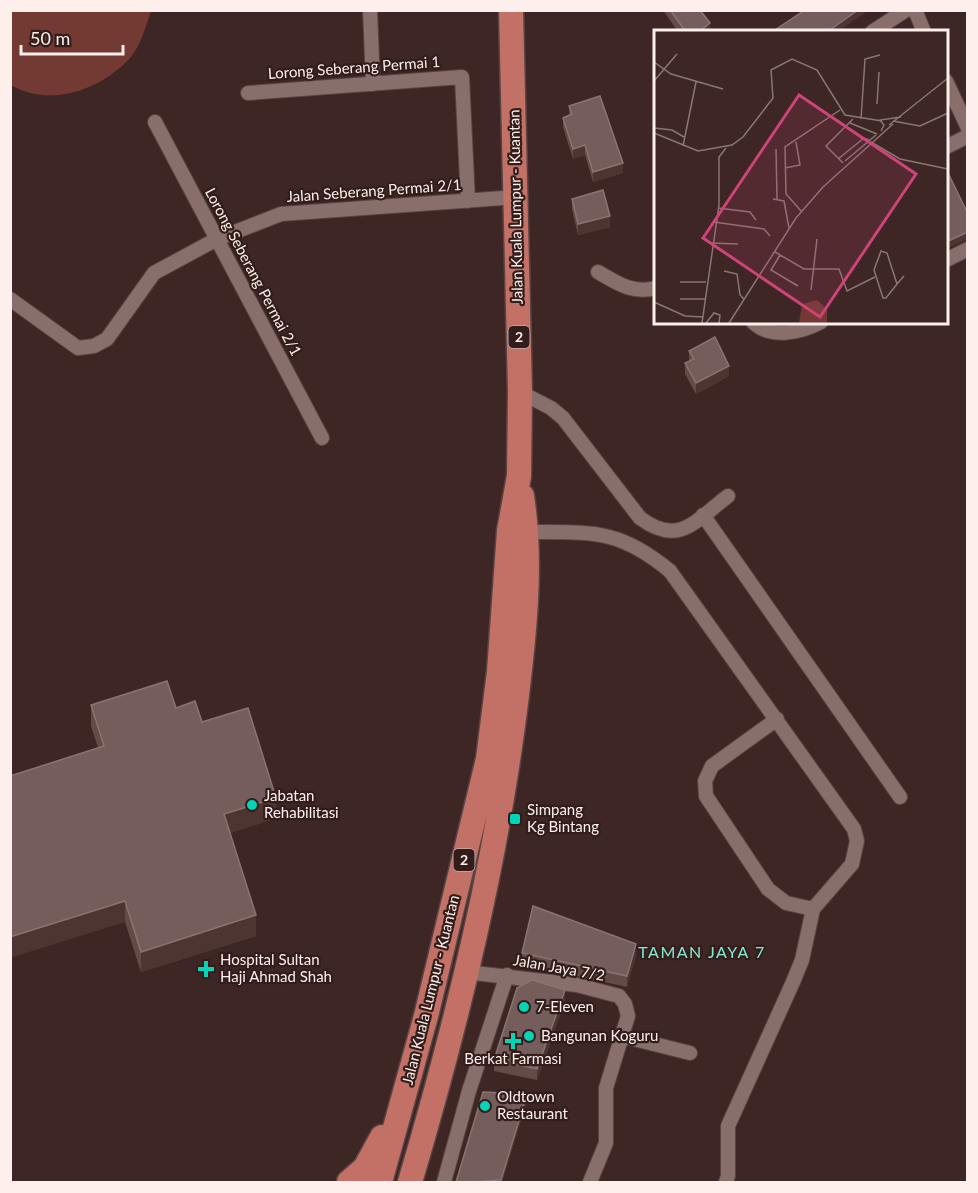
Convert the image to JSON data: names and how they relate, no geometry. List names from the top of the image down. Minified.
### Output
{"streets":{"highway":["Jalan Kuala Lumpur - Kuantan","2"],"street":["Lorong Seberang Permai 1","Jalan Seberang Permai 2/1","Lorong Seberang Permai 2/1","Jalan Jaya 7/2"]},"crossings":[["Lorong Seberang Permai 1","Jalan Seberang Permai 2/1"],["Jalan Seberang Permai 2/1","Jalan Kuala Lumpur - Kuantan"],["Jalan Seberang Permai 2/1","Lorong Seberang Permai 2/1"],["Jalan Kuala Lumpur - Kuantan","Jalan Jaya 7/2"]],"districts":["TAMAN JAYA 7"],"places":{"other":["Jabatan Rehabilitasi","7-Eleven","Bangunan Koguru","Oldtown Restaurant"],"transit":["Simpang Kg Bintang"],"health":["Hospital Sultan Haji Ahmad Shah","Berkat Farmasi"]},"scale_bar":"50 m"}
